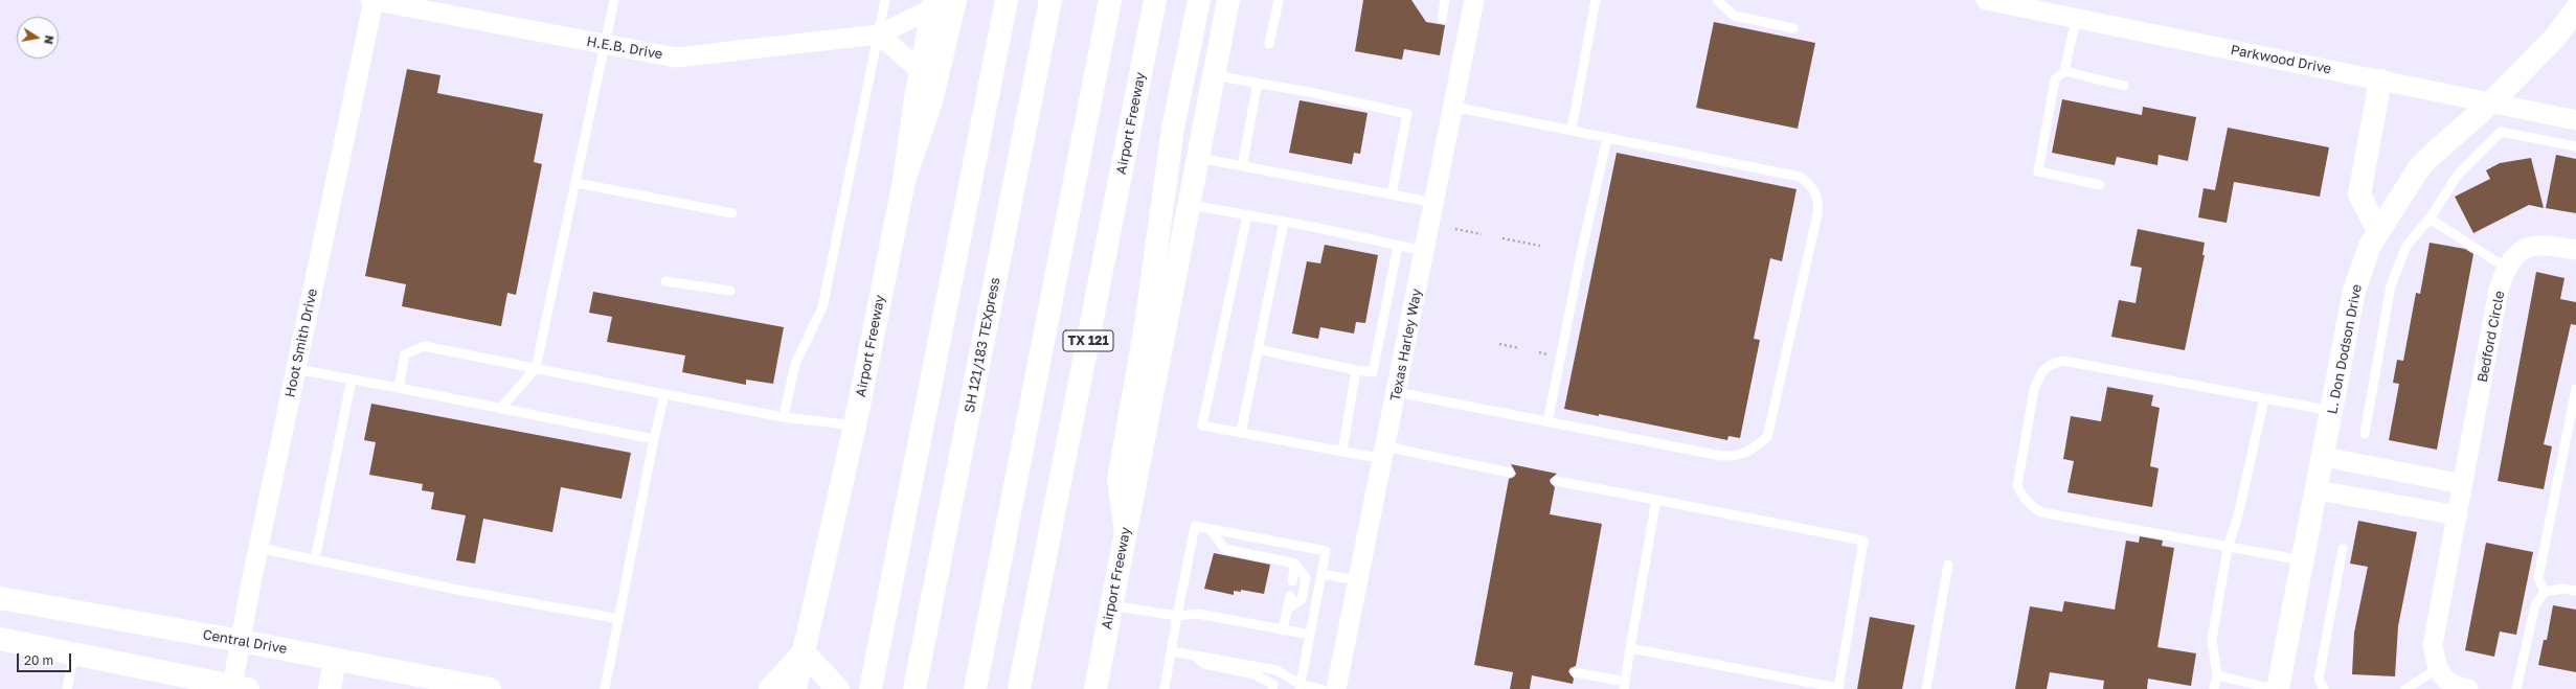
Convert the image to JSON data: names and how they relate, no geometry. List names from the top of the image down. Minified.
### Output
{"streets":{"main road":["Airport Freeway","TX 121","SH 121/183 TEXpress","L. Don Dodson Drive","Central Drive"],"street":["H.E.B. Drive","Parkwood Drive","Bedford Circle","Hoot Smith Drive","Texas Harley Way"]},"crossings":[["H.E.B. Drive","Airport Freeway"],["H.E.B. Drive","Hoot Smith Drive"],["Parkwood Drive","L. Don Dodson Drive"],["Hoot Smith Drive","Central Drive"]],"scale_bar":"20 m","north":"right"}
